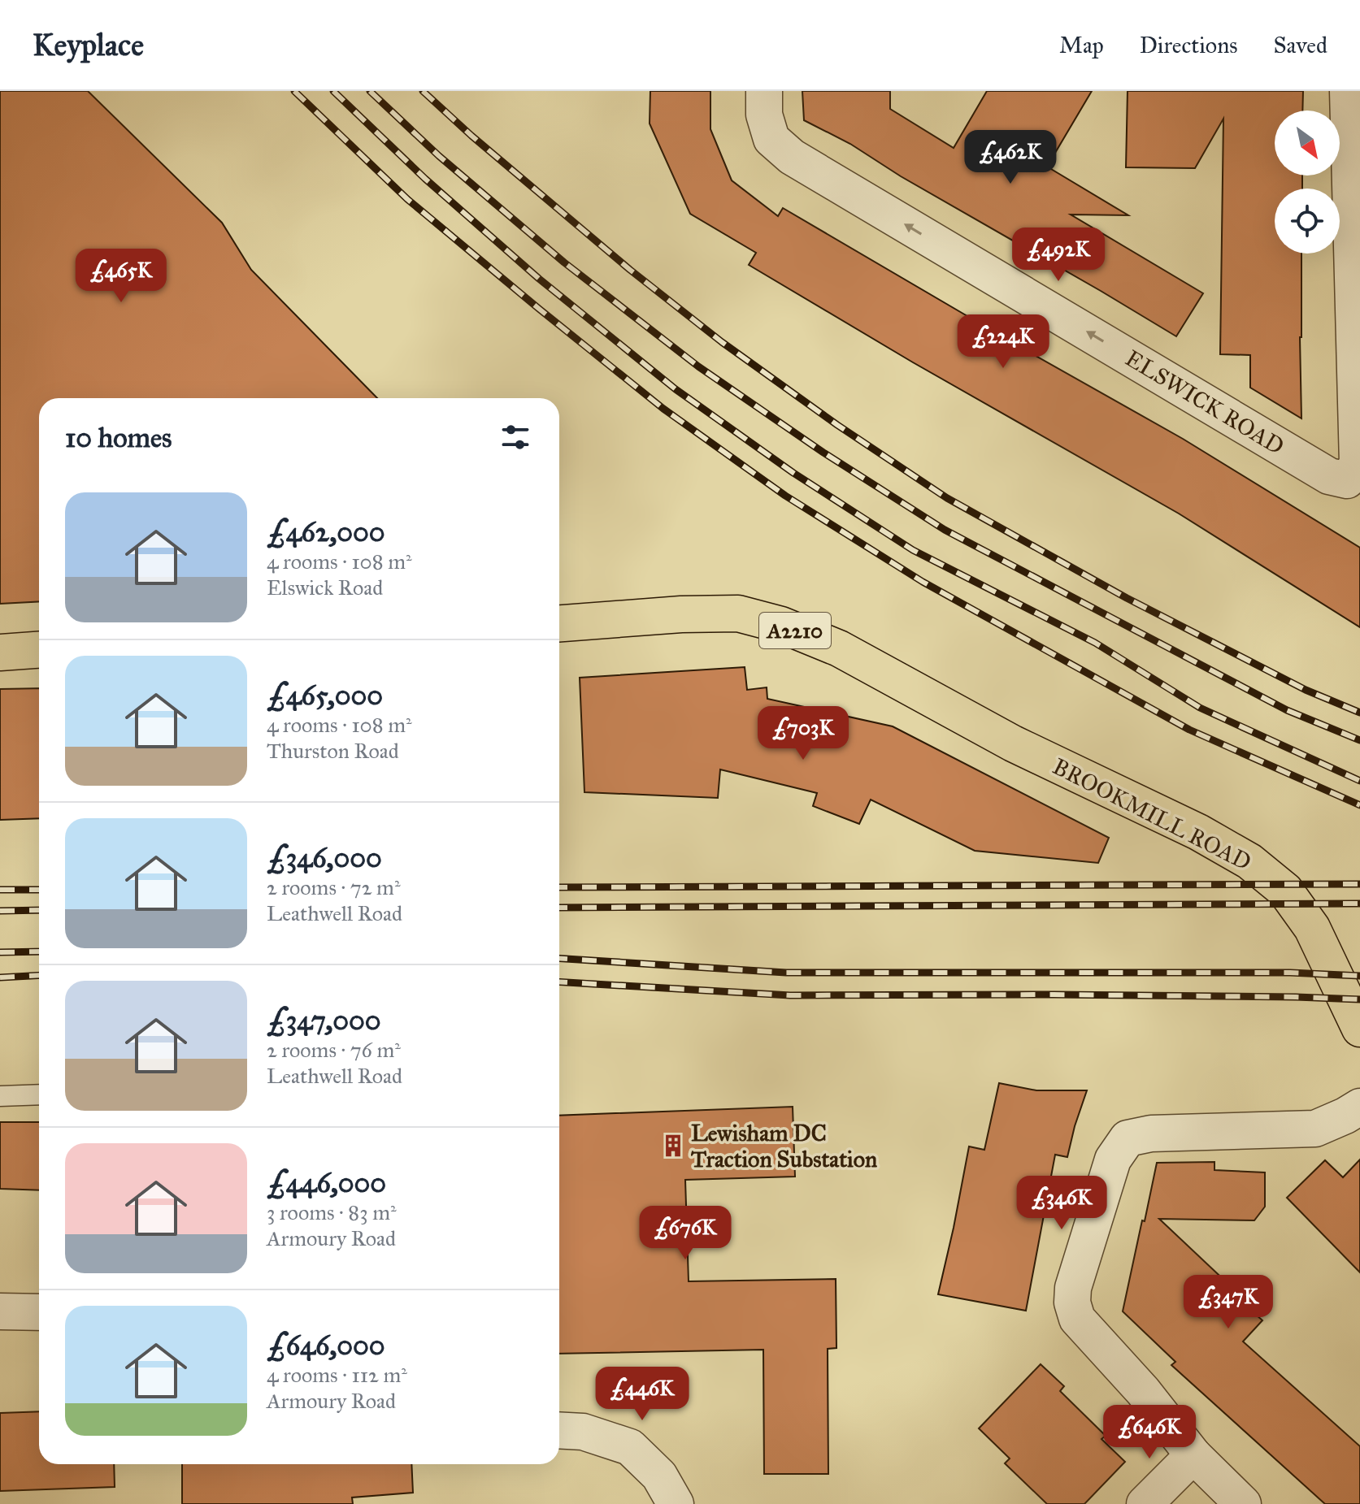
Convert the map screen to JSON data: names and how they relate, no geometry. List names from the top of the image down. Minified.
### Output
{"streets":{"main road":["A2210","BROOKMILL ROAD"],"street":["ELSWICK ROAD"]},"places":{"building":["Lewisham DC Traction Substation"]},"north":"bottom right","page":{"header":"Keyplace","nav":["Map","Directions","Saved"],"price":["£462K","£492K","£465K","£224K","£703K","£346K","£676K","£347K","£446K","£646K"],"heading":"10 homes","list":[{"name":"£462,000","note":"4 rooms · 108 m² · Elswick Road"},{"name":"£465,000","note":"4 rooms · 108 m² · Thurston Road"},{"name":"£346,000","note":"2 rooms · 72 m² · Leathwell Road"},{"name":"£347,000","note":"2 rooms · 76 m² · Leathwell Road"},{"name":"£446,000","note":"3 rooms · 83 m² · Armoury Road"},{"name":"£646,000","note":"4 rooms · 112 m² · Armoury Road"}]}}
